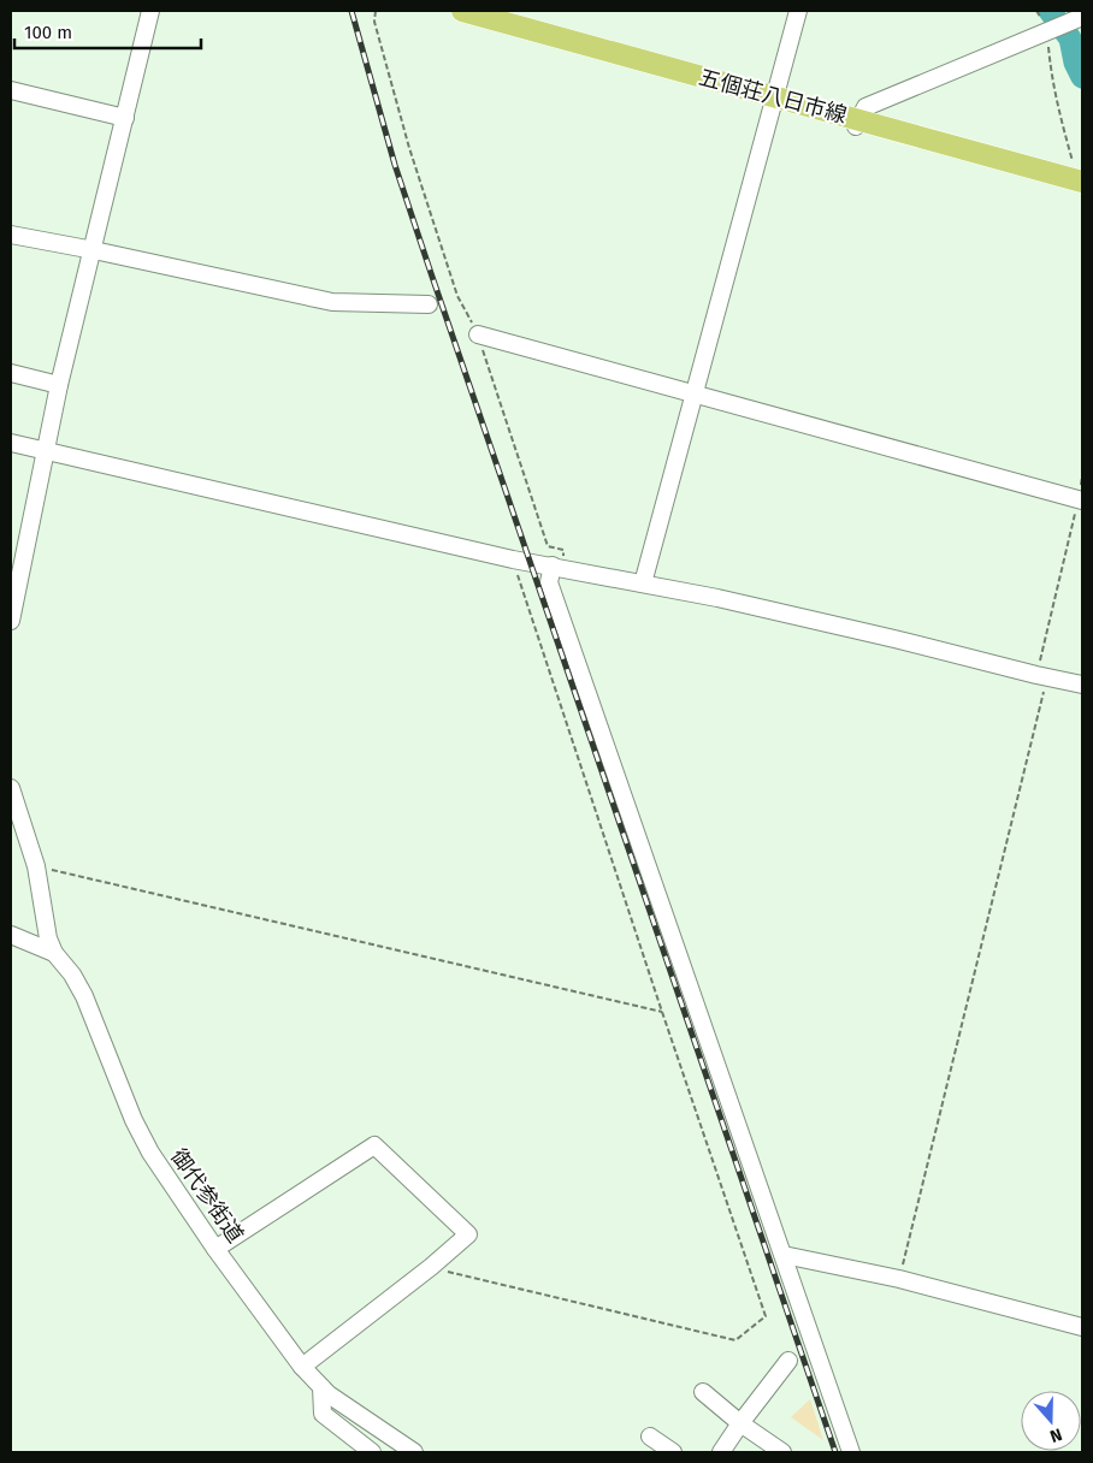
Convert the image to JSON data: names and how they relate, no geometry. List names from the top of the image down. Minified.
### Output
{"streets":{"main road":["五個荘八日市線"],"street":["御代参街道"]},"scale_bar":"100 m","north":"bottom"}
